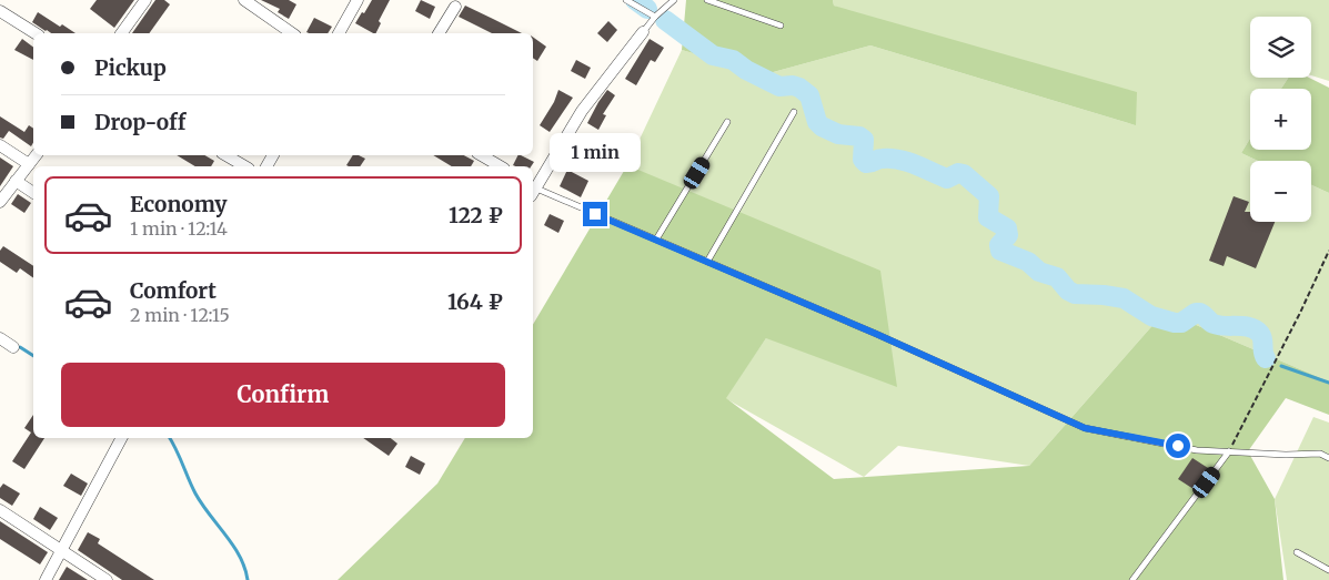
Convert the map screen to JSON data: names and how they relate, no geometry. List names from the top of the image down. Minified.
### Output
{"page":{"map_buttons":["+","−"],"banner":["Pickup","Drop-off"],"bubble":"1 min","list":[{"name":"Economy","note":"1 min · 12:14","value":"122 ₽"},{"name":"Comfort","note":"2 min · 12:15","value":"164 ₽"}],"buttons":"Confirm"}}
